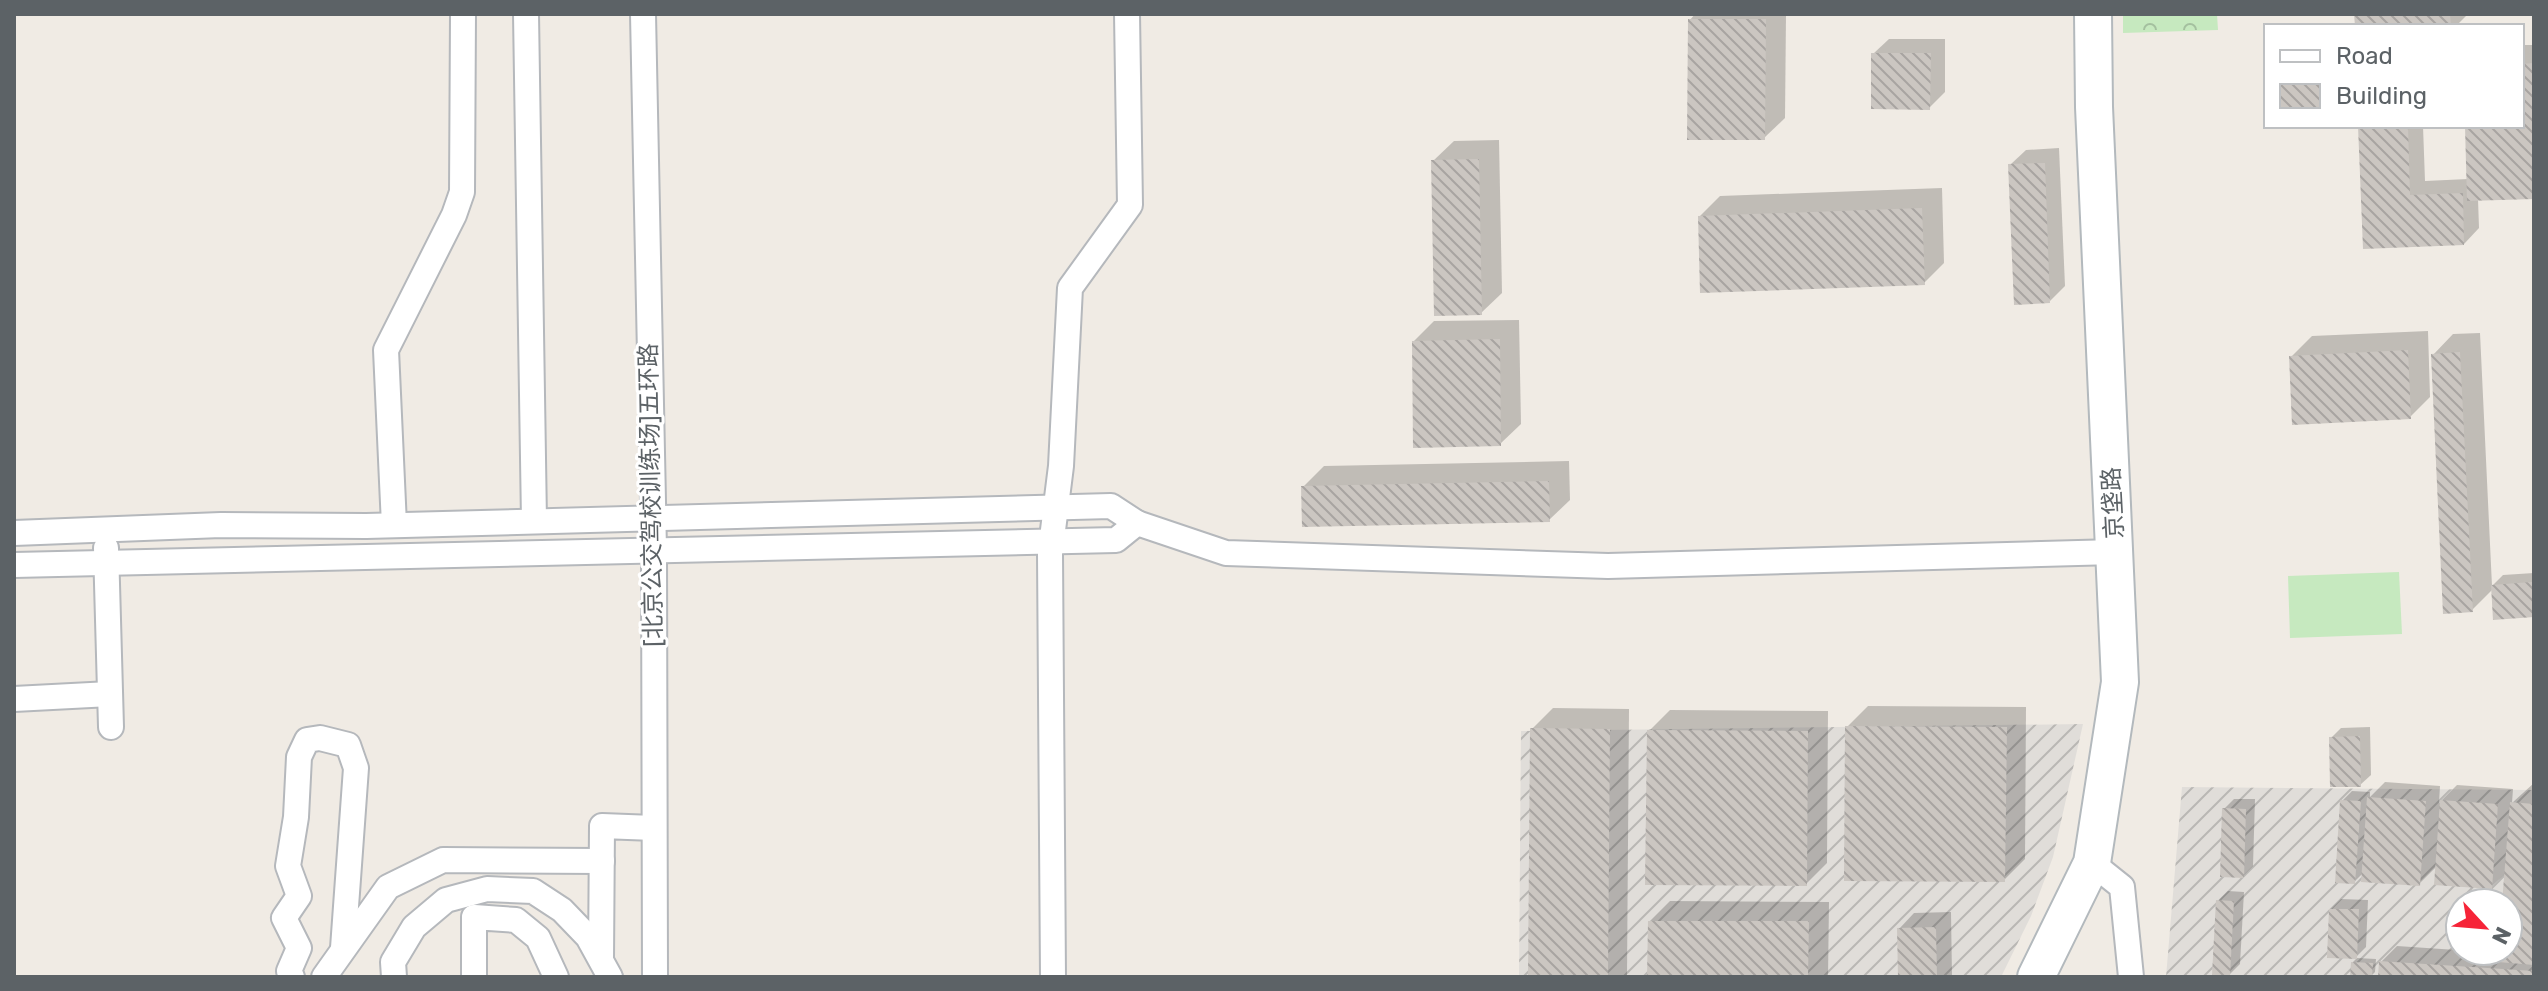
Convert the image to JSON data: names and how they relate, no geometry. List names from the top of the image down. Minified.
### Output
{"streets":{"street":["[北京公交驾校训练场]五环路","京垡路"]},"legend":["Road","Building"],"north":"bottom right"}
